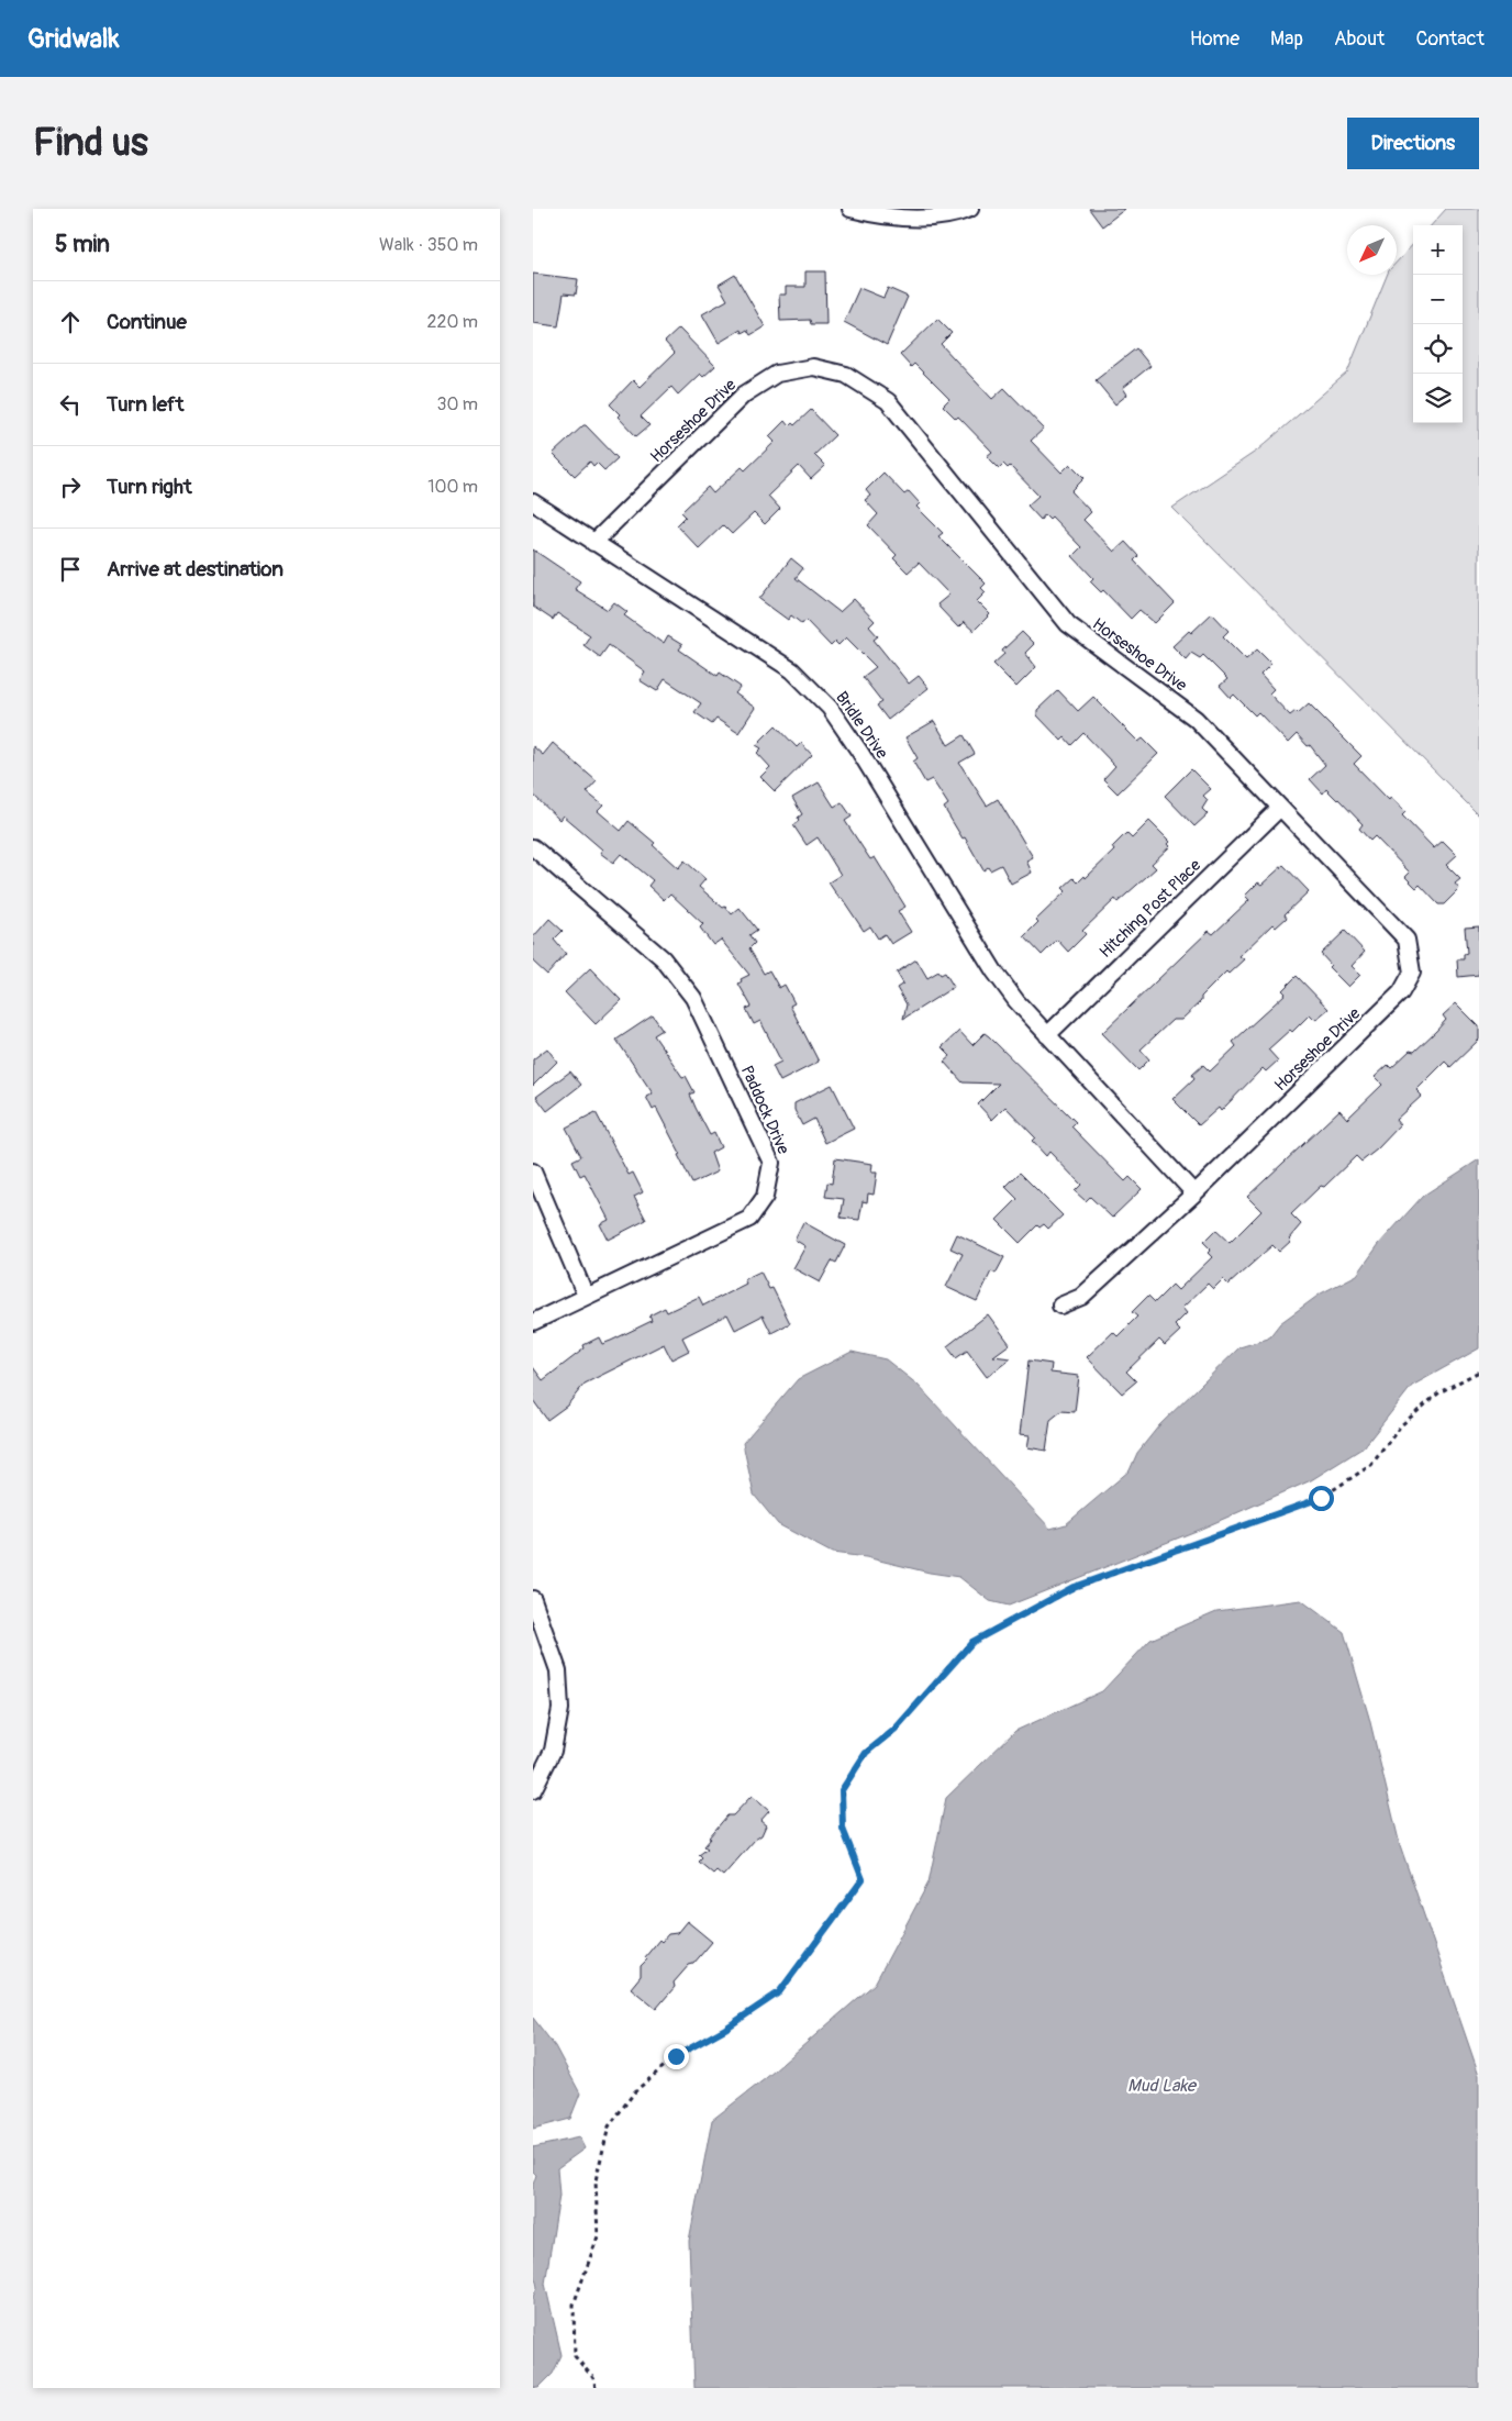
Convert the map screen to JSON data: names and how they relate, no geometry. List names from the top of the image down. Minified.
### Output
{"streets":{"street":["Horseshoe Drive","Bridle Drive","Hitching Post Place","Paddock Drive"]},"crossings":[["Horseshoe Drive","Bridle Drive"],["Horseshoe Drive","Hitching Post Place"],["Bridle Drive","Hitching Post Place"]],"water":["Mud Lake"],"north":"bottom left","page":{"header":"Gridwalk","nav":["Home","Map","About","Contact"],"buttons":"Directions","title":"Find us","heading":["5 min","Walk · 350 m"],"map_buttons":["+","−"],"list":[["Continue","220 m"],["Turn left","30 m"],["Turn right","100 m"],"Arrive at destination"]}}
